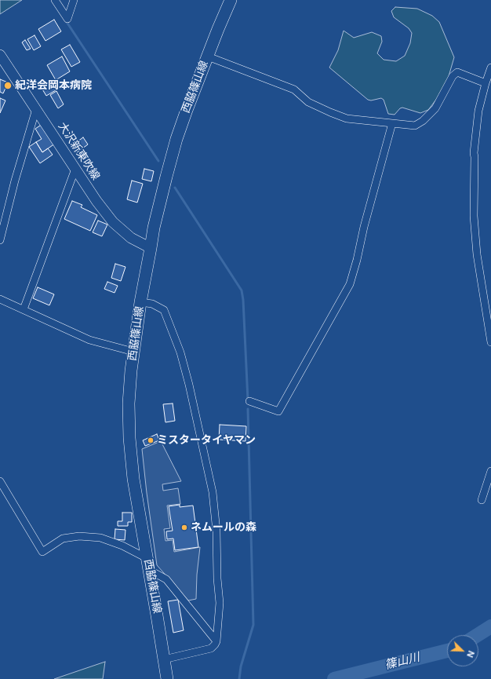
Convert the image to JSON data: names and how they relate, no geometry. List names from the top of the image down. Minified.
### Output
{"streets":{"main road":["西脇篠山線","大沢新東吹線"]},"crossings":[["西脇篠山線","大沢新東吹線"]],"water":["篠山川"],"places":["紀洋会岡本病院","ミスタータイヤマン","ネムールの森"],"north":"bottom right"}
